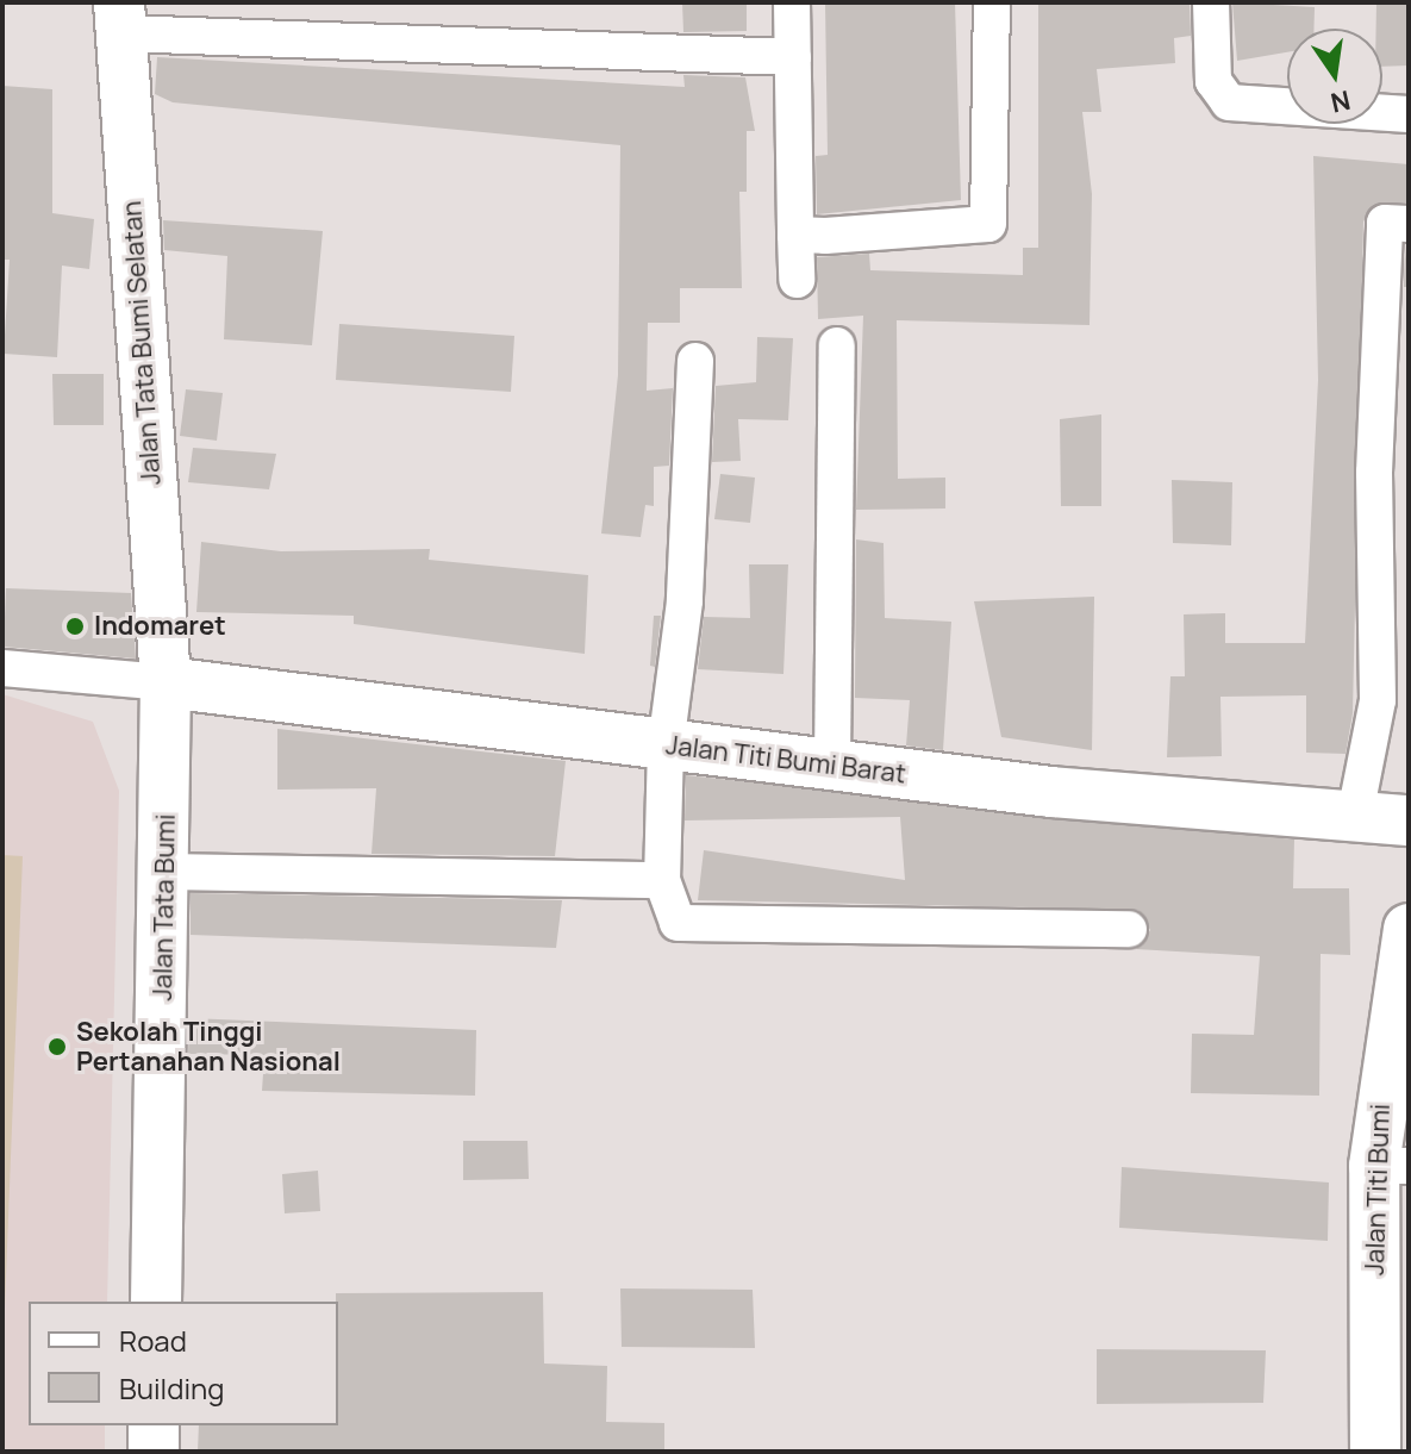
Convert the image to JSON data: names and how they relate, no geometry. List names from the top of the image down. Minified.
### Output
{"streets":{"street":["Jalan Tata Bumi Selatan","Jalan Titi Bumi Barat","Jalan Tata Bumi","Jalan Titi Bumi"]},"crossings":[["Jalan Tata Bumi Selatan","Jalan Titi Bumi Barat"],["Jalan Tata Bumi Selatan","Jalan Tata Bumi"],["Jalan Titi Bumi Barat","Jalan Tata Bumi"]],"places":["Indomaret","Sekolah Tinggi Pertanahan Nasional"],"legend":["Road","Building"],"north":"bottom"}
